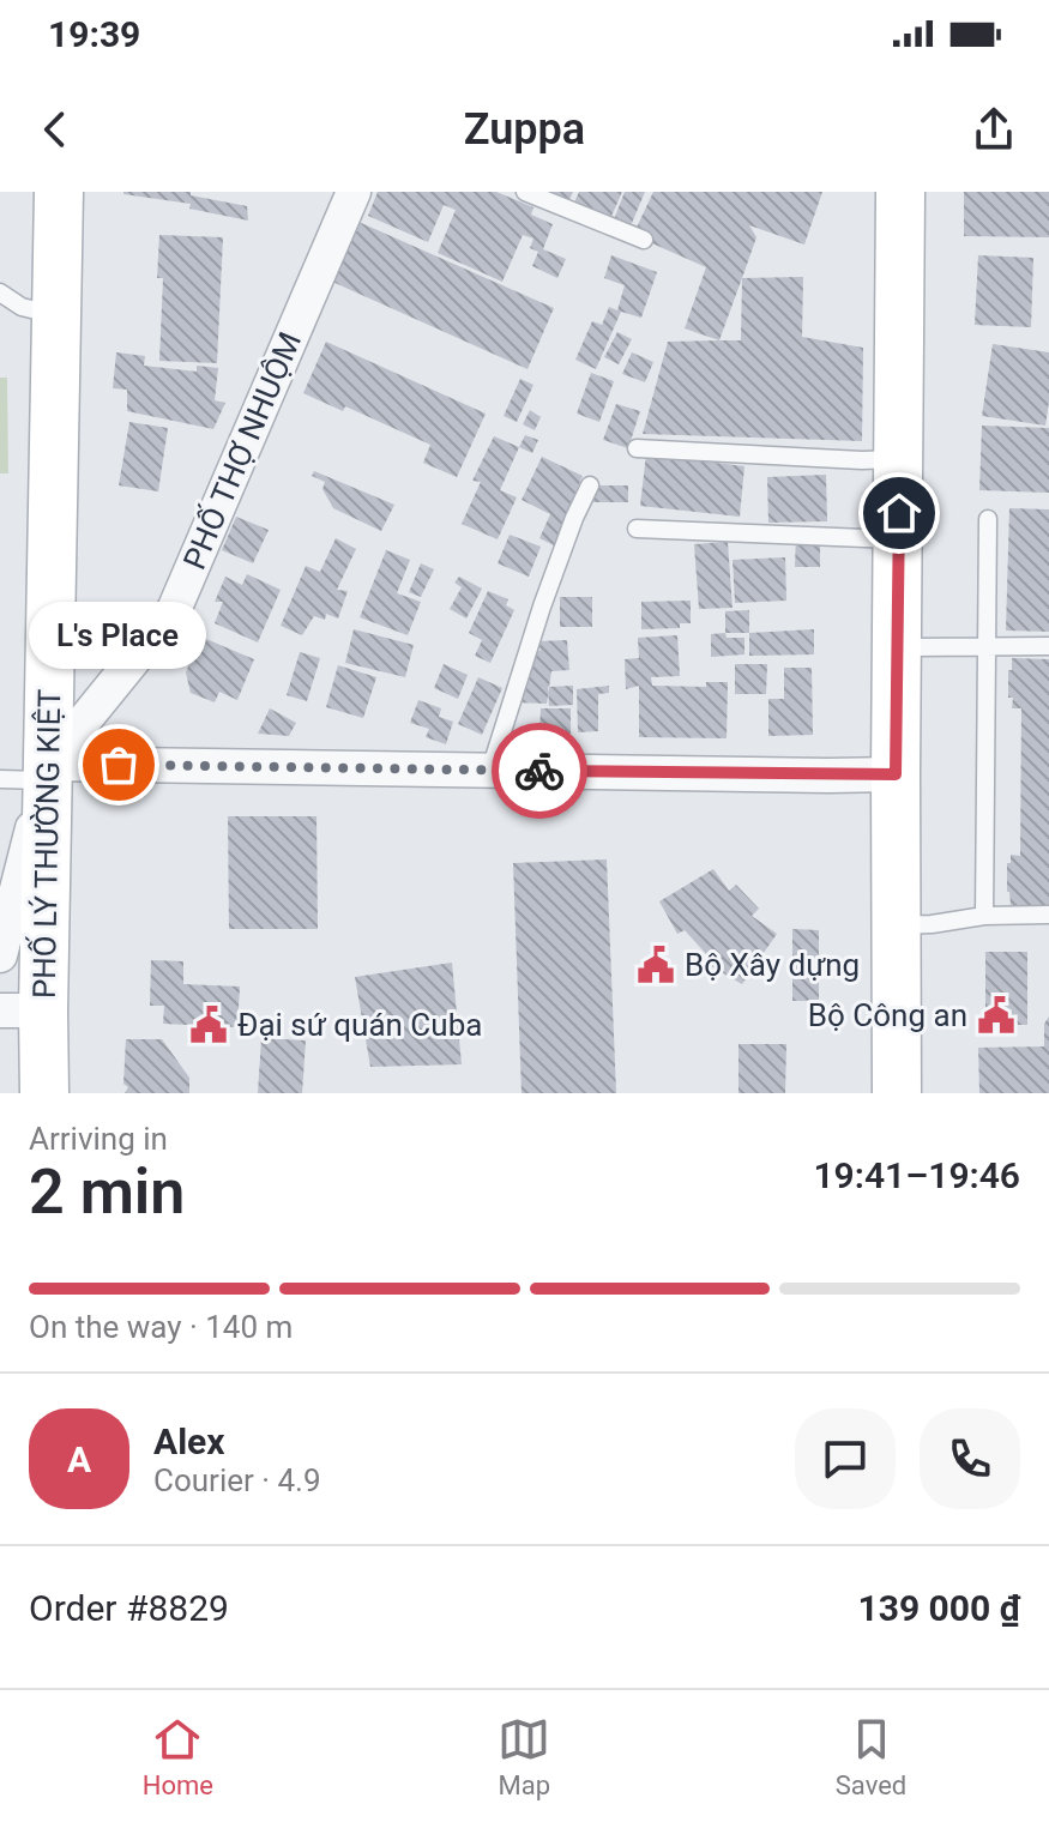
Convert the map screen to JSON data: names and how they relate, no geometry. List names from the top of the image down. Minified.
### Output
{"streets":{"main road":["PHỐ LÝ THƯỜNG KIỆT"],"street":["PHỐ THỢ NHUỘM"]},"crossings":[["PHỐ THỢ NHUỘM","PHỐ LÝ THƯỜNG KIỆT"]],"places":{"other":["L's Place"],"public building":["Bộ Xây dựng","Bộ Công an","Đại sứ quán Cuba"]},"page":{"status":"19:39","header":"Zuppa","bubble":"L's Place","heading":["2 min","Arriving in","19:41–19:46"],"panel":["Alex","Courier · 4.9","Order #8829","139 000 ₫"],"bar":"On the way · 140 m","round":"A","tabs":["Home","Map","Saved"]}}
